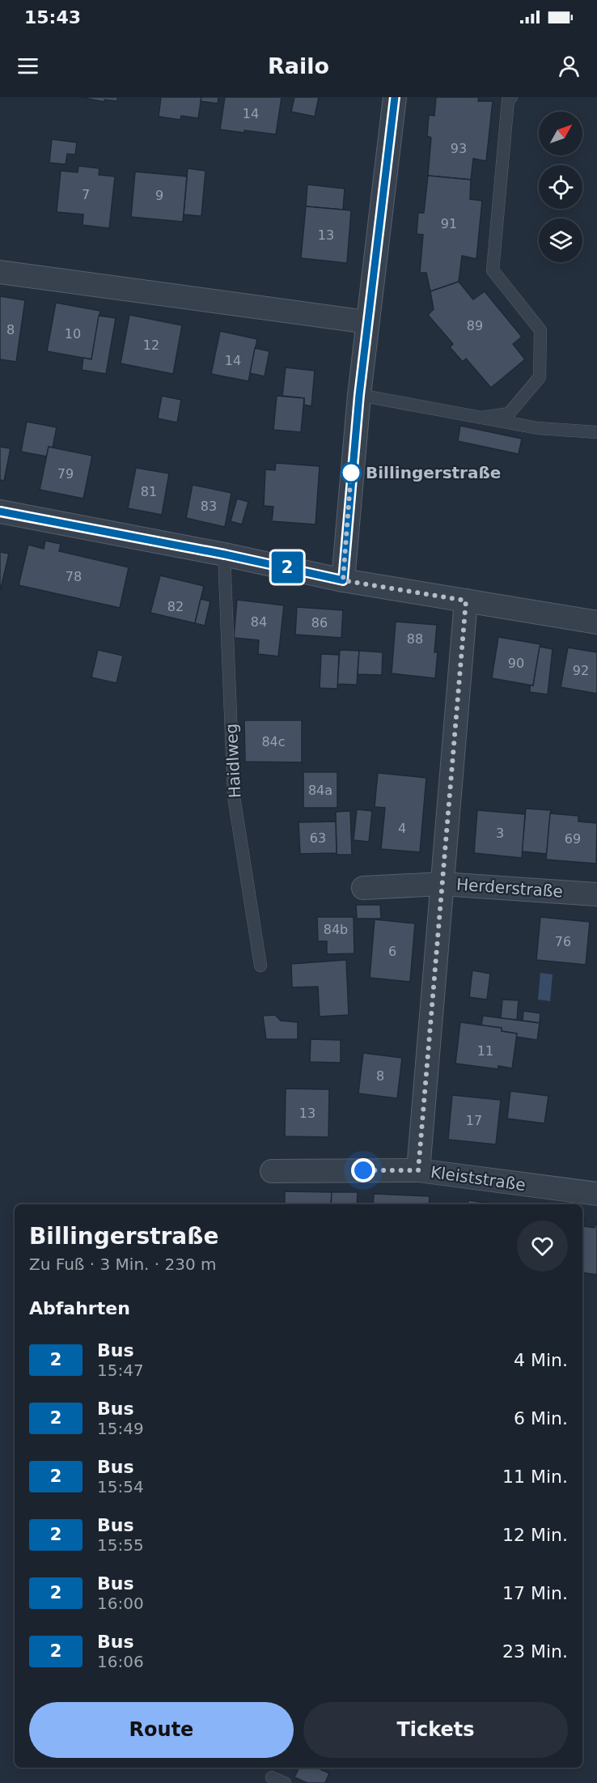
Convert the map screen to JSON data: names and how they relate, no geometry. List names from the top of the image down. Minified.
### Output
{"streets":{"street":["Herderstraße","Kleiststraße"],"lane":["Haidlweg"]},"places":["Billingerstraße"],"lines":["bus line 2"],"house_numbers":["14","93","7","9","91","13","89","8","10","12","14","79","81","83","78","82","84","86","88","90","92","84c","84a","4","3","63","69","84b","76","6","11","8","13","17"],"north":"top right","page":{"status":"15:43","header":"Railo","on_map":"2","heading":[["Billingerstraße","Zu Fuß · 3 Min. · 230 m"],"Abfahrten"],"list":[{"mark":"2","name":"Bus","note":"15:47","value":"4 Min."},{"mark":"2","name":"Bus","note":"15:49","value":"6 Min."},{"mark":"2","name":"Bus","note":"15:54","value":"11 Min."},{"mark":"2","name":"Bus","note":"15:55","value":"12 Min."},{"mark":"2","name":"Bus","note":"16:00","value":"17 Min."},{"mark":"2","name":"Bus","note":"16:06","value":"23 Min."}],"buttons":["Route","Tickets"]}}
